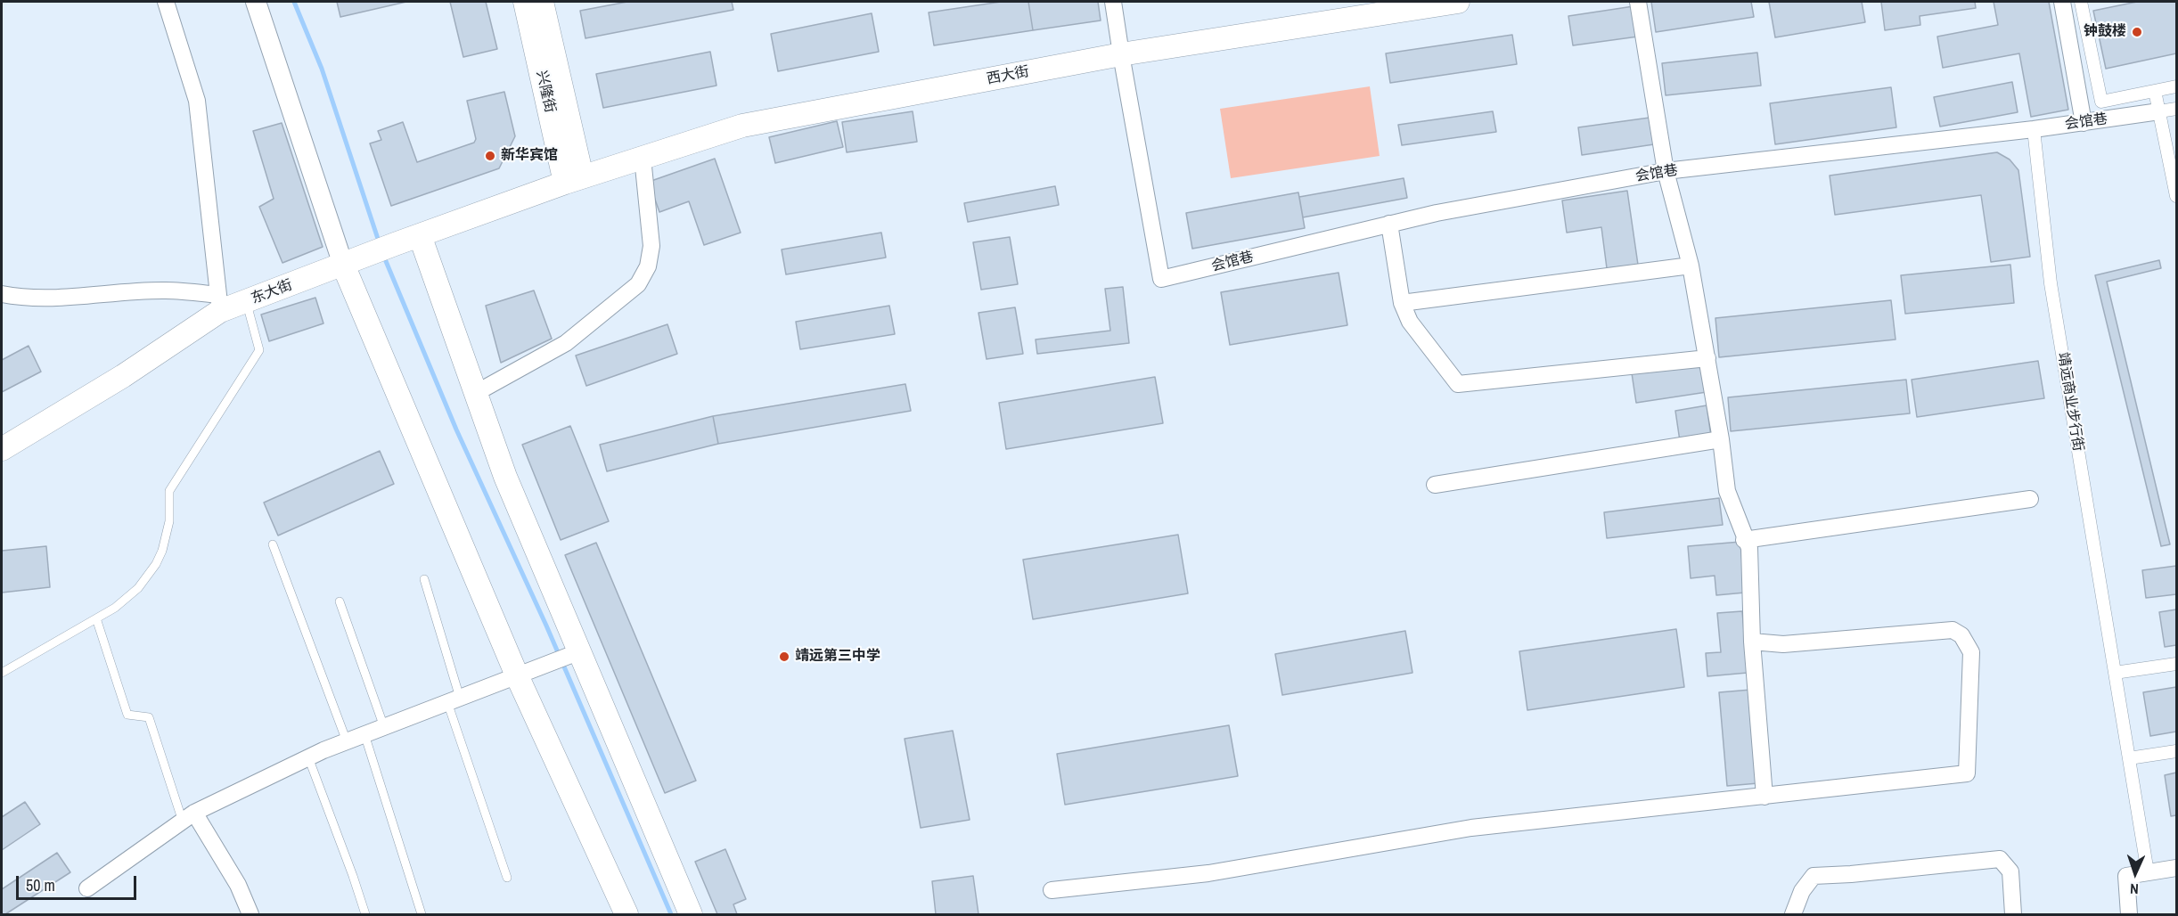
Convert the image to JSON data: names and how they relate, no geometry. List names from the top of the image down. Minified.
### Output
{"streets":{"main road":["西大街","兴隆街","东大街"],"street":["会馆巷","靖远商业步行街"]},"crossings":[["西大街","兴隆街"],["西大街","会馆巷"],["西大街","东大街"],["兴隆街","东大街"],["会馆巷","靖远商业步行街"]],"places":["钟鼓楼","新华宾馆","靖远第三中学"],"scale_bar":"50 m","north":"bottom"}
